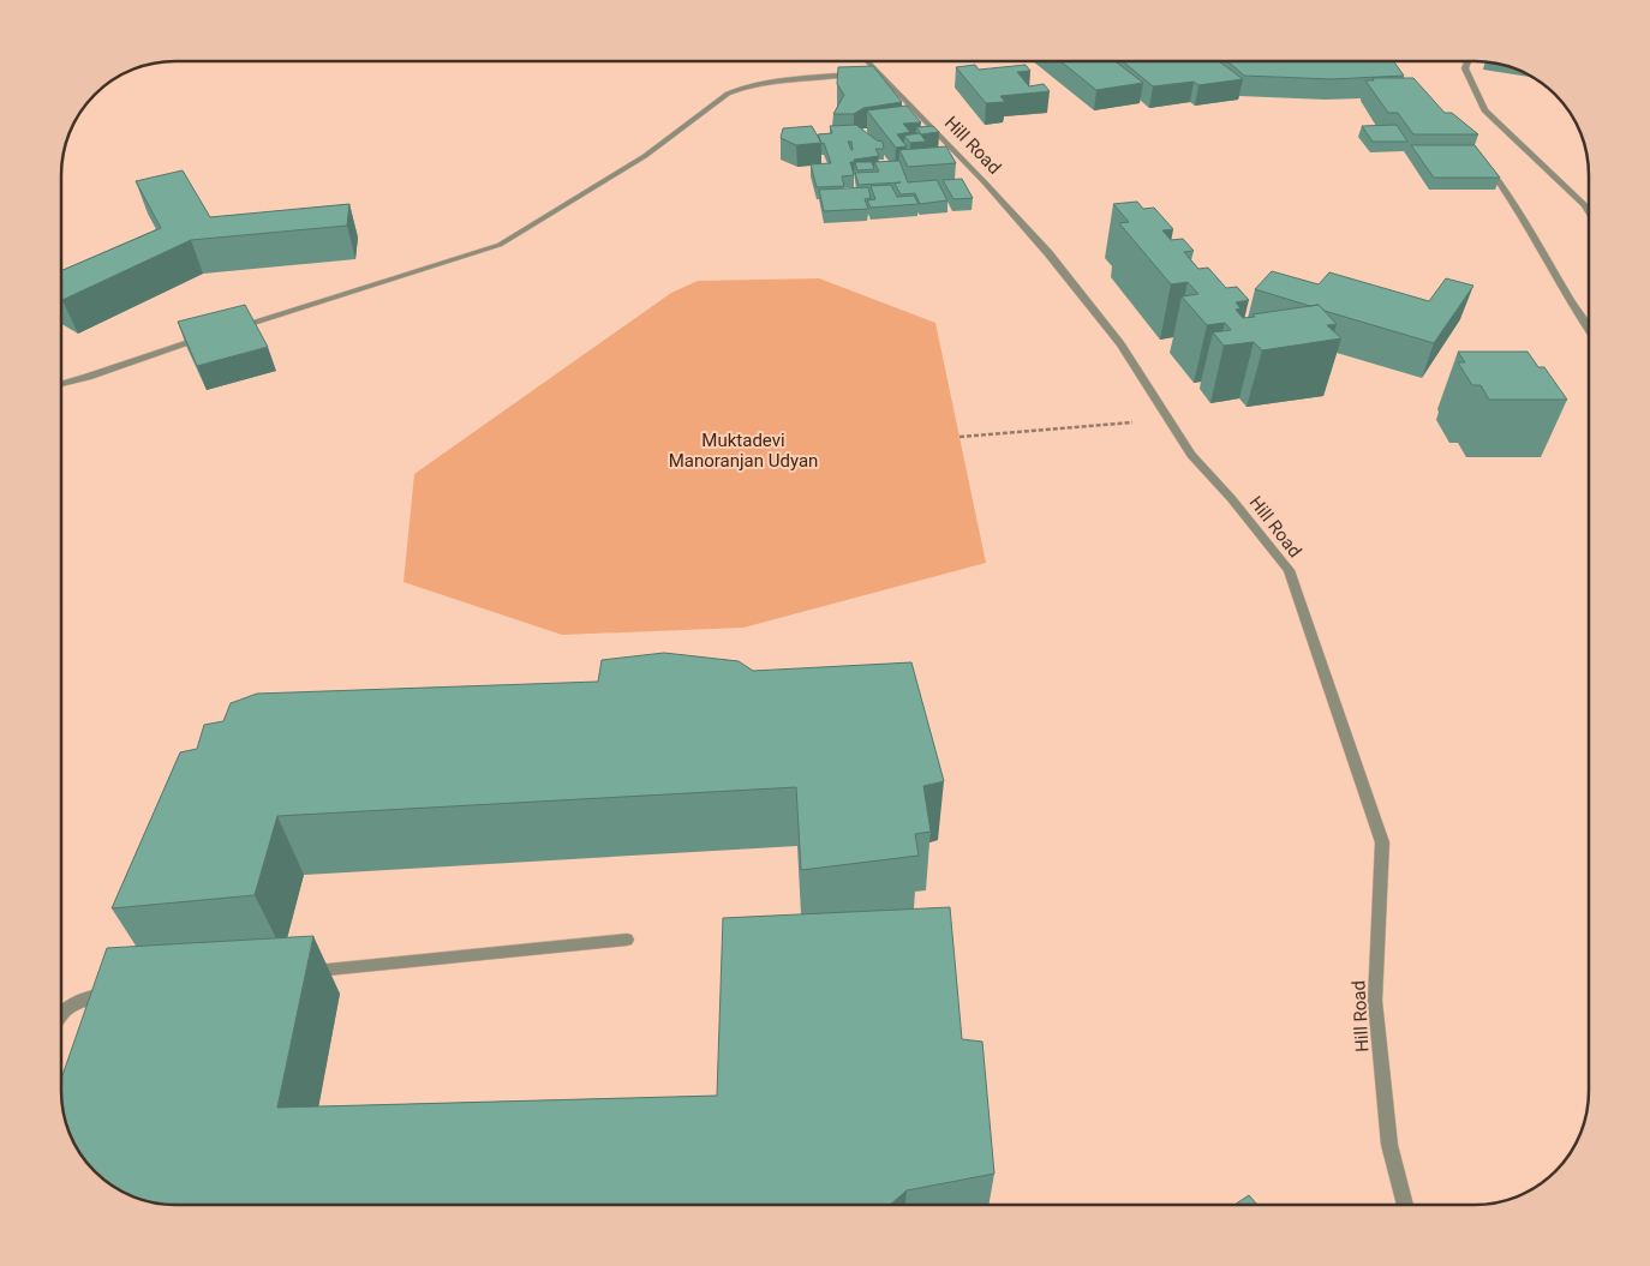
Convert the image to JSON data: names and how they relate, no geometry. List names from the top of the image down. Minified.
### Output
{"streets":{"street":["Hill Road"]},"parks":["Muktadevi Manoranjan Udyan"]}
